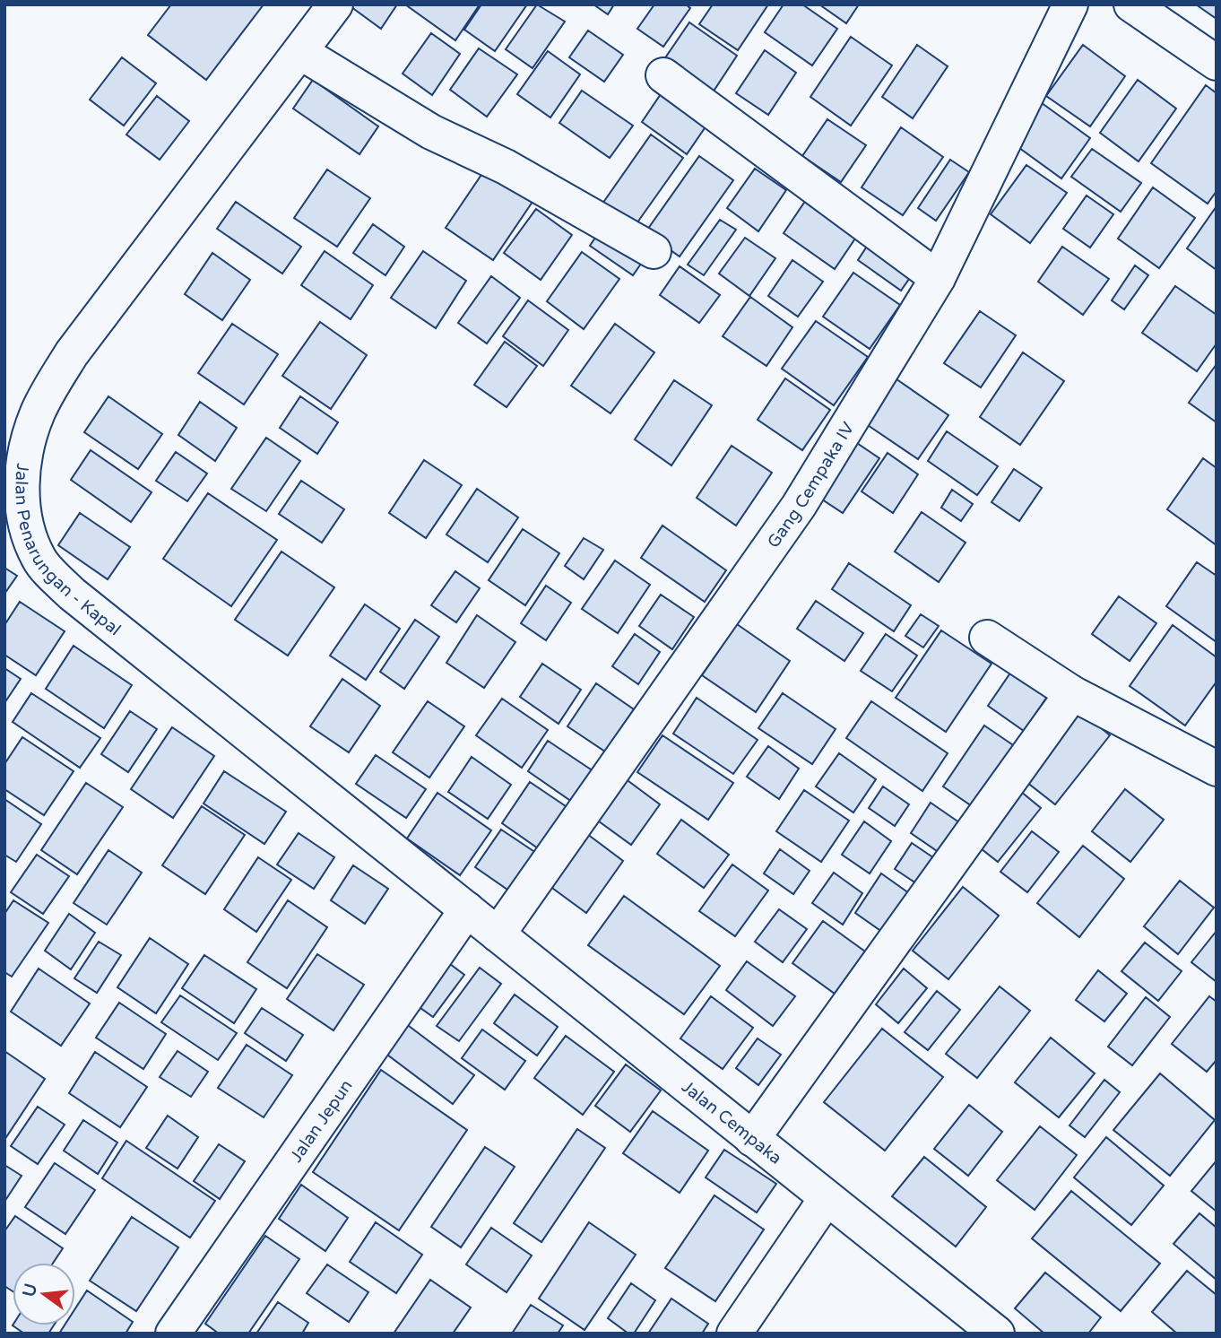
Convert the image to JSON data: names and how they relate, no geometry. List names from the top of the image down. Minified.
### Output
{"streets":{"street":["Gang Cempaka IV","Jalan Penarungan - Kapal","Jalan Jepun","Jalan Cempaka"]},"crossings":[["Gang Cempaka IV","Jalan Cempaka"],["Jalan Penarungan - Kapal","Jalan Jepun"],["Jalan Penarungan - Kapal","Jalan Cempaka"],["Jalan Jepun","Jalan Cempaka"]],"north":"left"}
